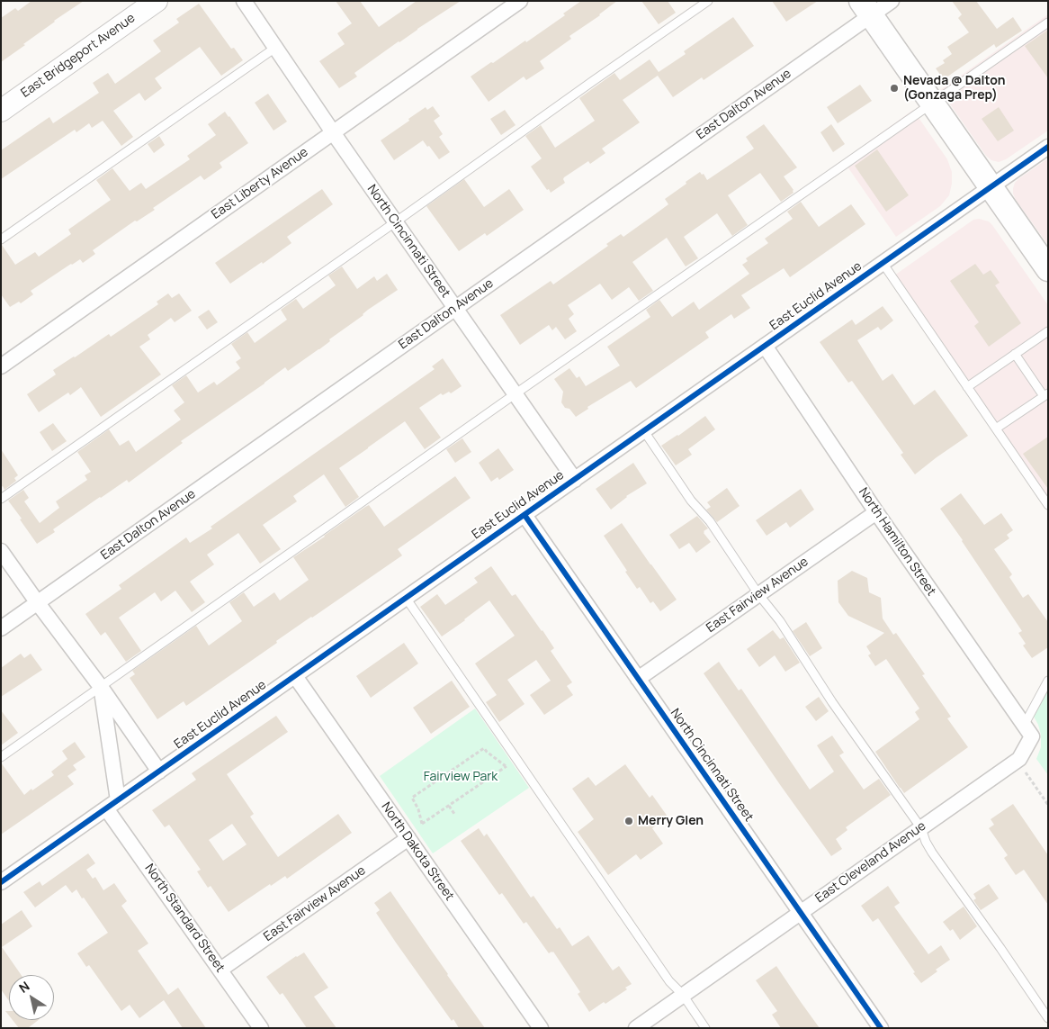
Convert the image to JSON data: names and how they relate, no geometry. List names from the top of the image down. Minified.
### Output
{"streets":{"street":["East Bridgeport Avenue","East Dalton Avenue","East Liberty Avenue","North Cincinnati Street","East Euclid Avenue","North Hamilton Street","East Fairview Avenue","North Dakota Street","East Cleveland Avenue","North Standard Street"]},"crossings":[["East Dalton Avenue","North Cincinnati Street"],["East Dalton Avenue","North Standard Street"],["East Liberty Avenue","North Cincinnati Street"],["North Cincinnati Street","East Euclid Avenue"],["North Cincinnati Street","East Fairview Avenue"],["North Cincinnati Street","East Cleveland Avenue"],["East Euclid Avenue","North Hamilton Street"],["East Euclid Avenue","North Dakota Street"],["East Euclid Avenue","North Standard Street"],["North Hamilton Street","East Fairview Avenue"],["North Hamilton Street","East Cleveland Avenue"],["East Fairview Avenue","North Dakota Street"],["East Fairview Avenue","North Standard Street"]],"parks":["Fairview Park"],"places":["Nevada @ Dalton (Gonzaga Prep)","Merry Glen"],"north":"top left"}
